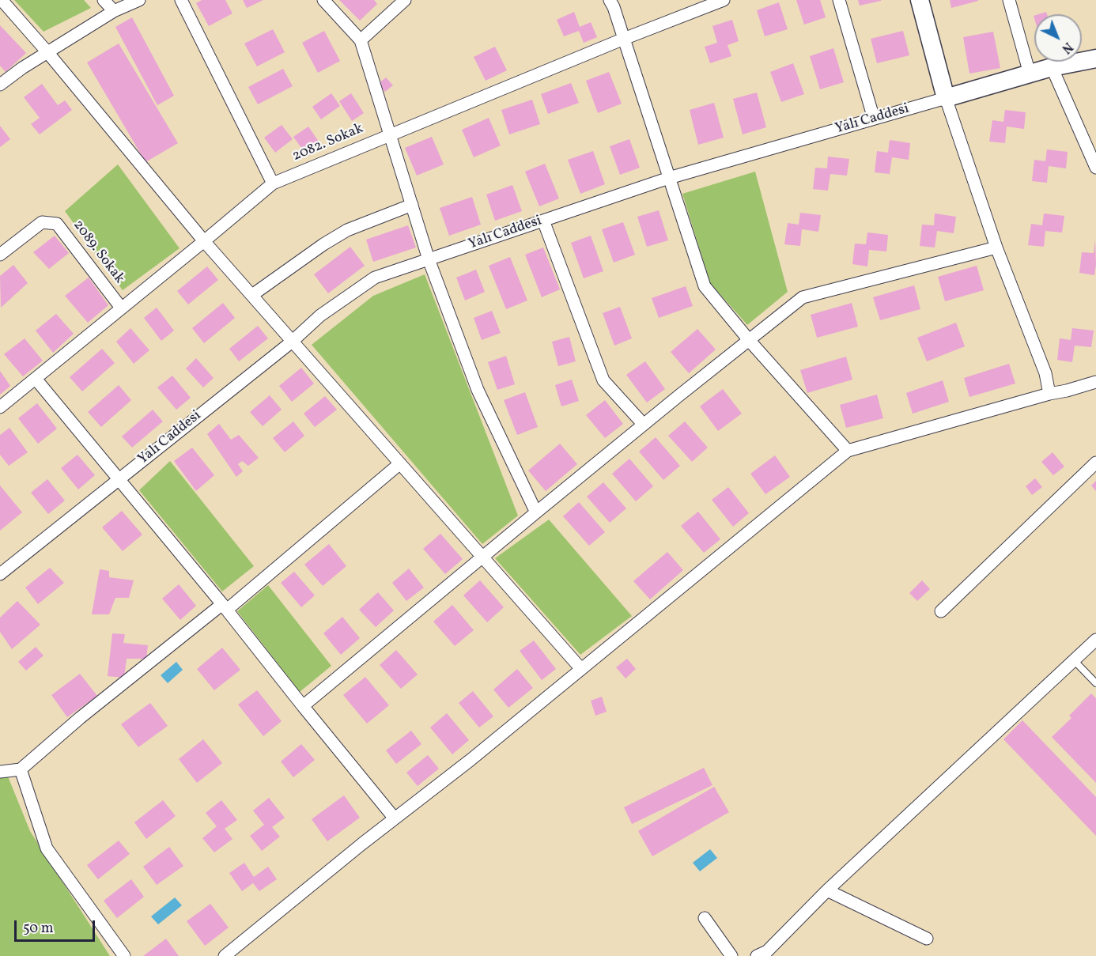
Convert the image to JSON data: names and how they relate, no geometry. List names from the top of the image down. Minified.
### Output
{"streets":{"street":["Yalı Caddesi","2082. Sokak","2089. Sokak"]},"crossings":[["2082. Sokak","2089. Sokak"]],"scale_bar":"50 m","north":"bottom right"}
